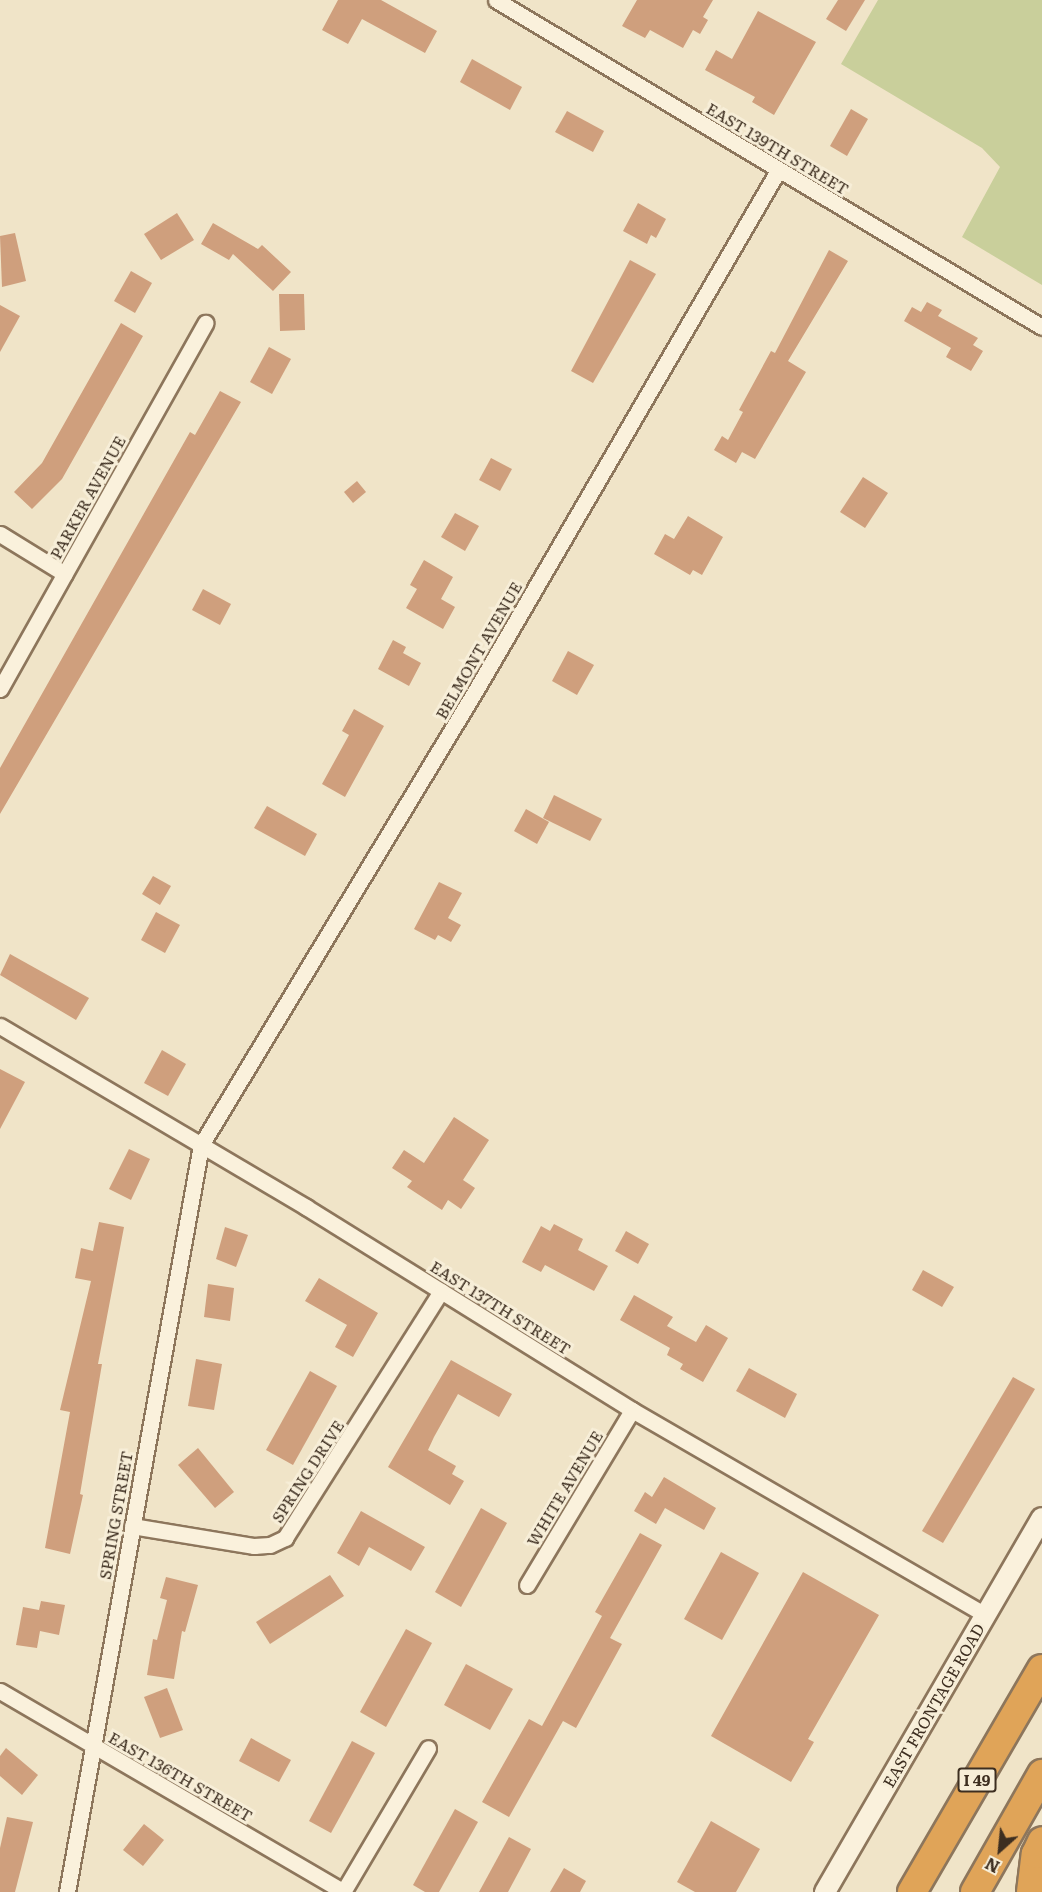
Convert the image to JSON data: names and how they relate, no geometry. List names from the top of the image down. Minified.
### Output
{"streets":{"highway":["I 49"],"street":["EAST 139TH STREET","PARKER AVENUE","BELMONT AVENUE","EAST 137TH STREET","SPRING DRIVE","WHITE AVENUE","SPRING STREET","EAST FRONTAGE ROAD","EAST 136TH STREET"]},"crossings":[["EAST 139TH STREET","BELMONT AVENUE"],["BELMONT AVENUE","EAST 137TH STREET"],["BELMONT AVENUE","SPRING STREET"],["EAST 137TH STREET","SPRING DRIVE"],["EAST 137TH STREET","WHITE AVENUE"],["EAST 137TH STREET","SPRING STREET"],["EAST 137TH STREET","EAST FRONTAGE ROAD"],["SPRING DRIVE","SPRING STREET"],["SPRING STREET","EAST 136TH STREET"]],"north":"bottom left"}
